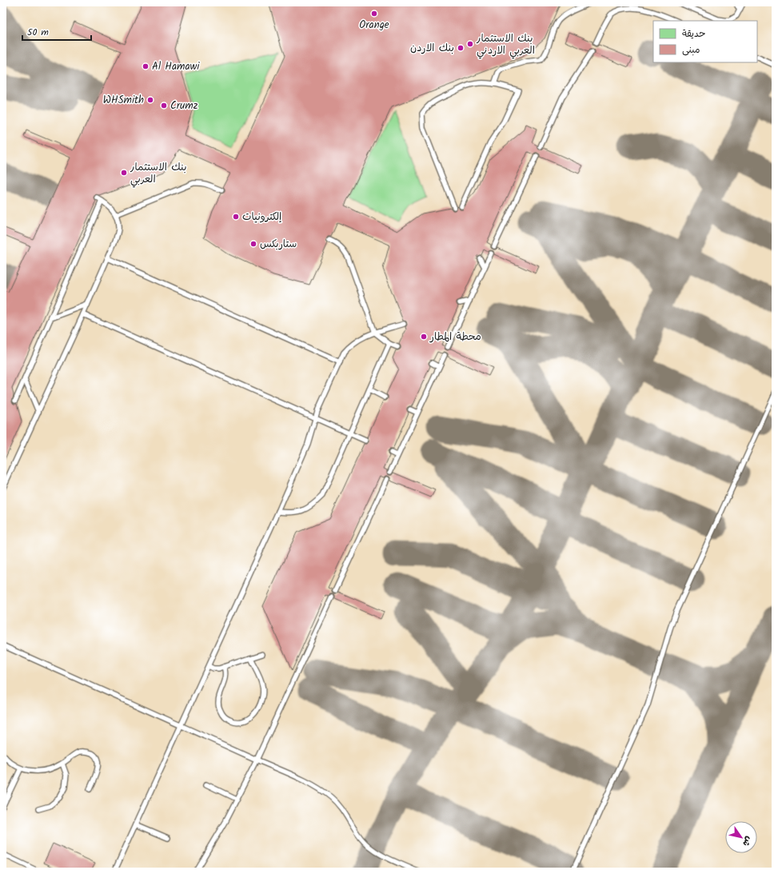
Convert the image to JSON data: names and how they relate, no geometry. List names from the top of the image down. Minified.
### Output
{"places":["Orange","بنك الاستثمار العربي الاردني","بنك الاردن","Al Hamawi","WHSmith","Crumz","بنك الاستثمار العربي","إلكترونيات","ستاربكس","محطة المطار"],"legend":["حديقة","مبنى"],"scale_bar":"50 m","north":"bottom right"}
